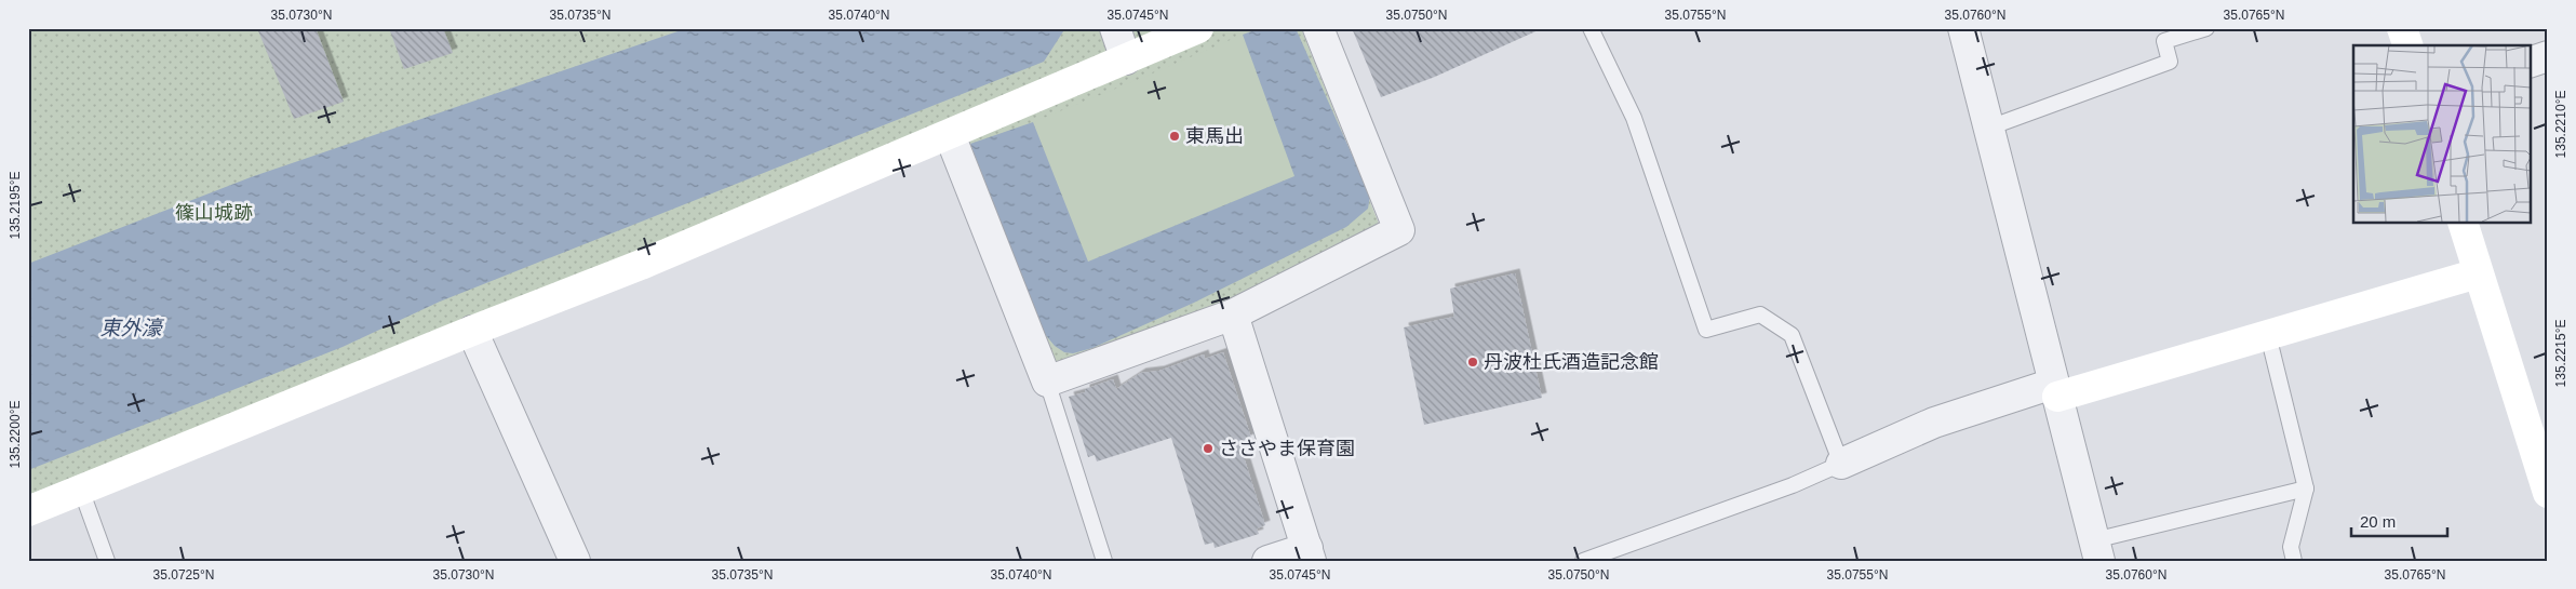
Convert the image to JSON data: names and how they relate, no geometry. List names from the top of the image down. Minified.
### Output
{"water":["東外濠"],"parks":["篠山城跡"],"places":["東馬出","丹波杜氏酒造記念館","ささやま保育園"],"scale_bar":"20 m","coordinates":["35.0730°N","35.0735°N","35.0740°N","35.0745°N","35.0750°N","35.0755°N","35.0760°N","35.0765°N","135.2210°E","135.2195°E","135.2215°E","135.2200°E","35.0725°N"]}
